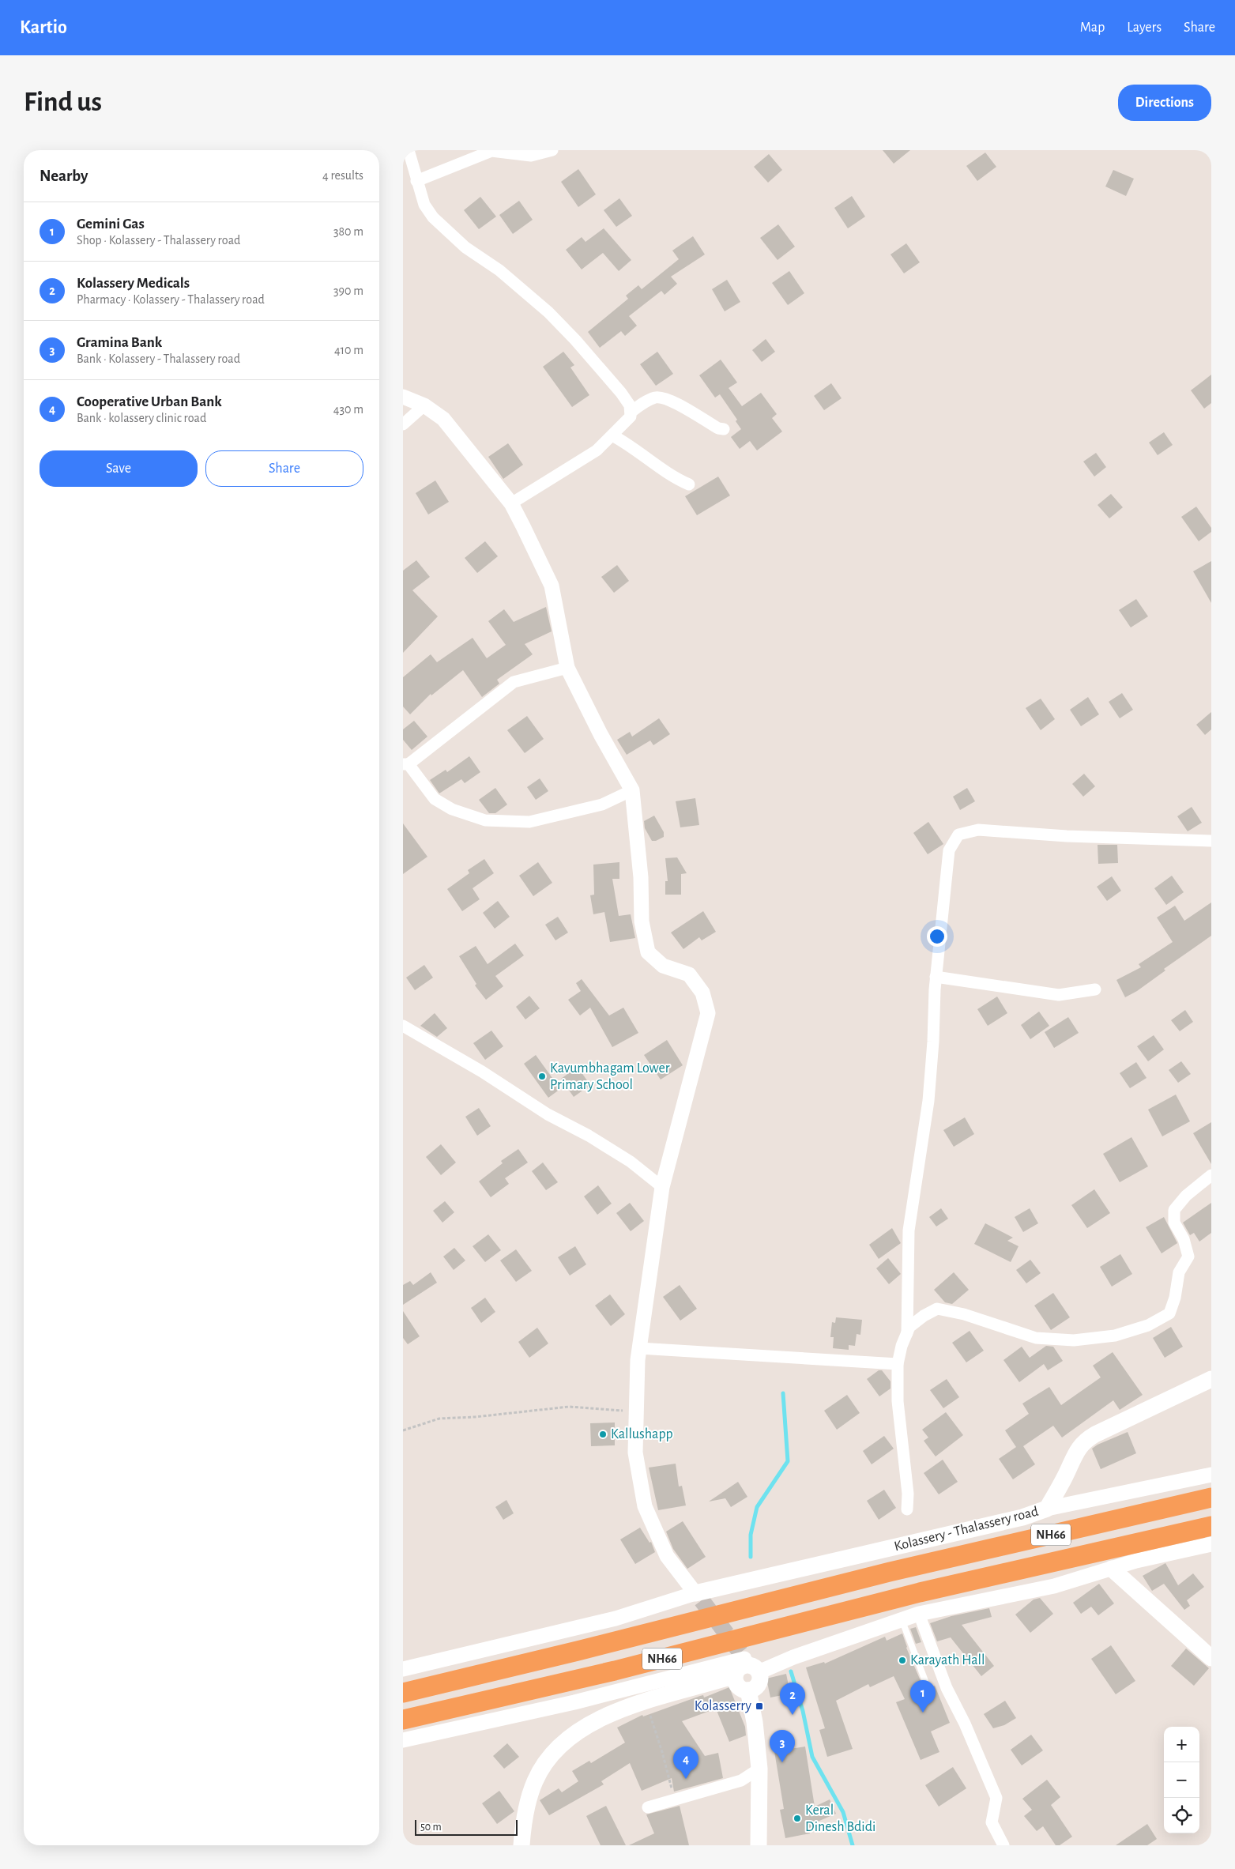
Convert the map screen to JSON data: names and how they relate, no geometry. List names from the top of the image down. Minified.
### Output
{"streets":{"highway":["NH66"],"main road":["Kolassery - Thalassery road"]},"places":{"other":["Kavumbhagam Lower Primary School","Kallushapp","Karayath Hall","Keral Dinesh Bdidi"],"transit":["Kolasserry"]},"scale_bar":"50 m","page":{"header":"Kartio","nav":["Map","Layers","Share"],"buttons":["Directions",["Save","Share"]],"title":"Find us","heading":["Nearby","4 results"],"list":[{"mark":"1","name":"Gemini Gas","note":"Shop · Kolassery - Thalassery road","value":"380 m"},{"mark":"2","name":"Kolassery Medicals","note":"Pharmacy · Kolassery - Thalassery road","value":"390 m"},{"mark":"3","name":"Gramina Bank","note":"Bank · Kolassery - Thalassery road","value":"410 m"},{"mark":"4","name":"Cooperative Urban Bank","note":"Bank · kolassery clinic road","value":"430 m"}],"pins":["1","2","3","4"],"map_buttons":["+","−"],"scale":"50 m"}}
